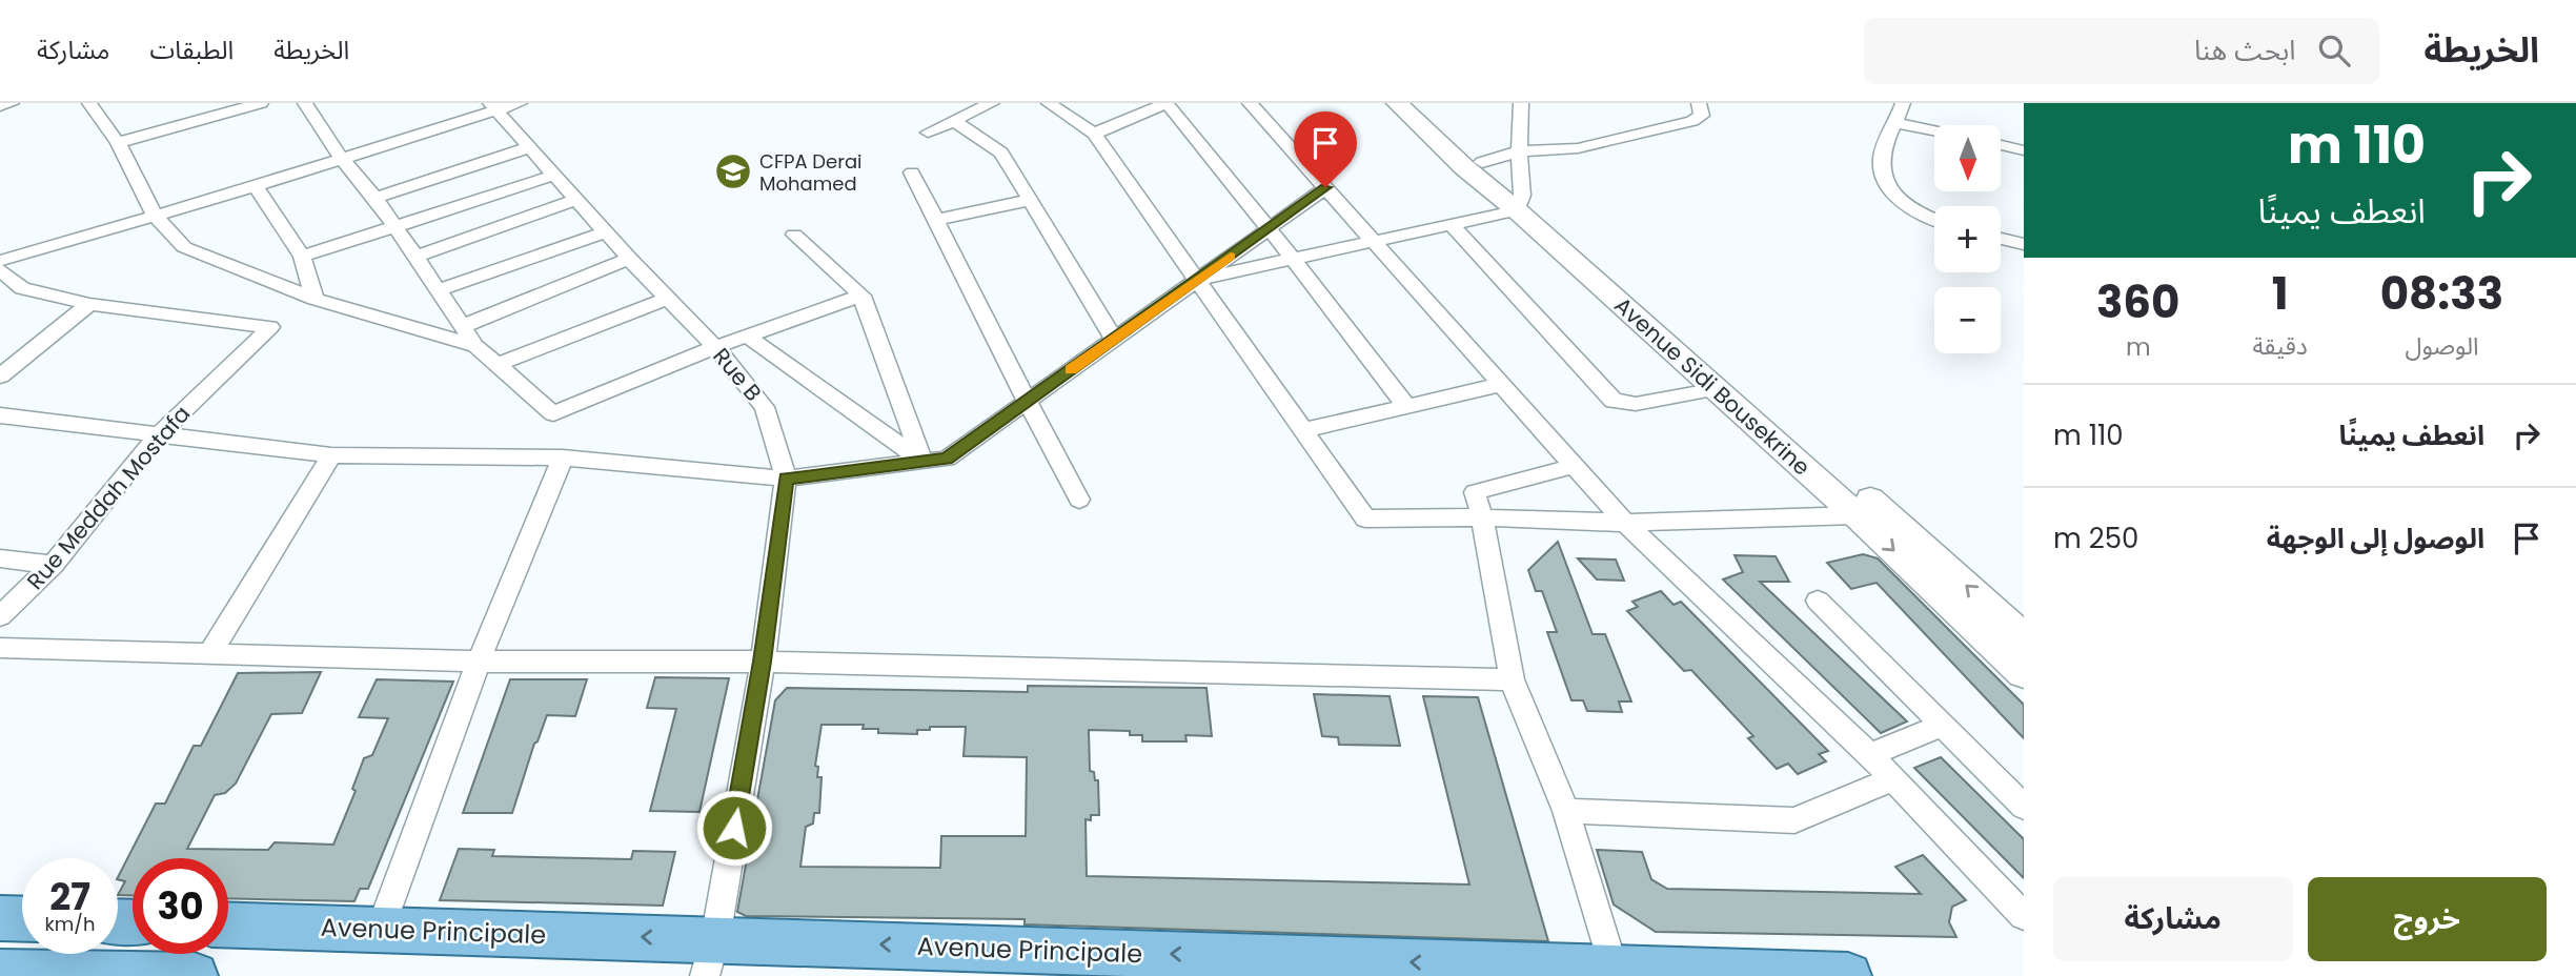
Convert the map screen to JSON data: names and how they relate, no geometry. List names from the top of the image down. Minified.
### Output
{"streets":{"main road":["Avenue Sidi Bousekrine","Avenue Principale"],"street":["Rue B","Rue Meddah Mostafa"]},"crossings":[["Rue B","Avenue Principale"]],"one_way":["Avenue Principale"],"places":{"school or university":["CFPA Derai Mohamed"]},"north":"bottom","page":{"header":"الخريطة","search":"ابحث هنا","nav":["الخريطة","الطبقات","مشاركة"],"turn":["110 m","انعطف يمينًا"],"map_buttons":["+","−"],"eta":["08:33","الوصول","1","دقيقة","360","m"],"list":[{"name":"انعطف يمينًا","value":"110 m"},{"name":"الوصول إلى الوجهة","value":"250 m"}],"speed":"27 km/h","limit":"30","buttons":["خروج","مشاركة"]}}
